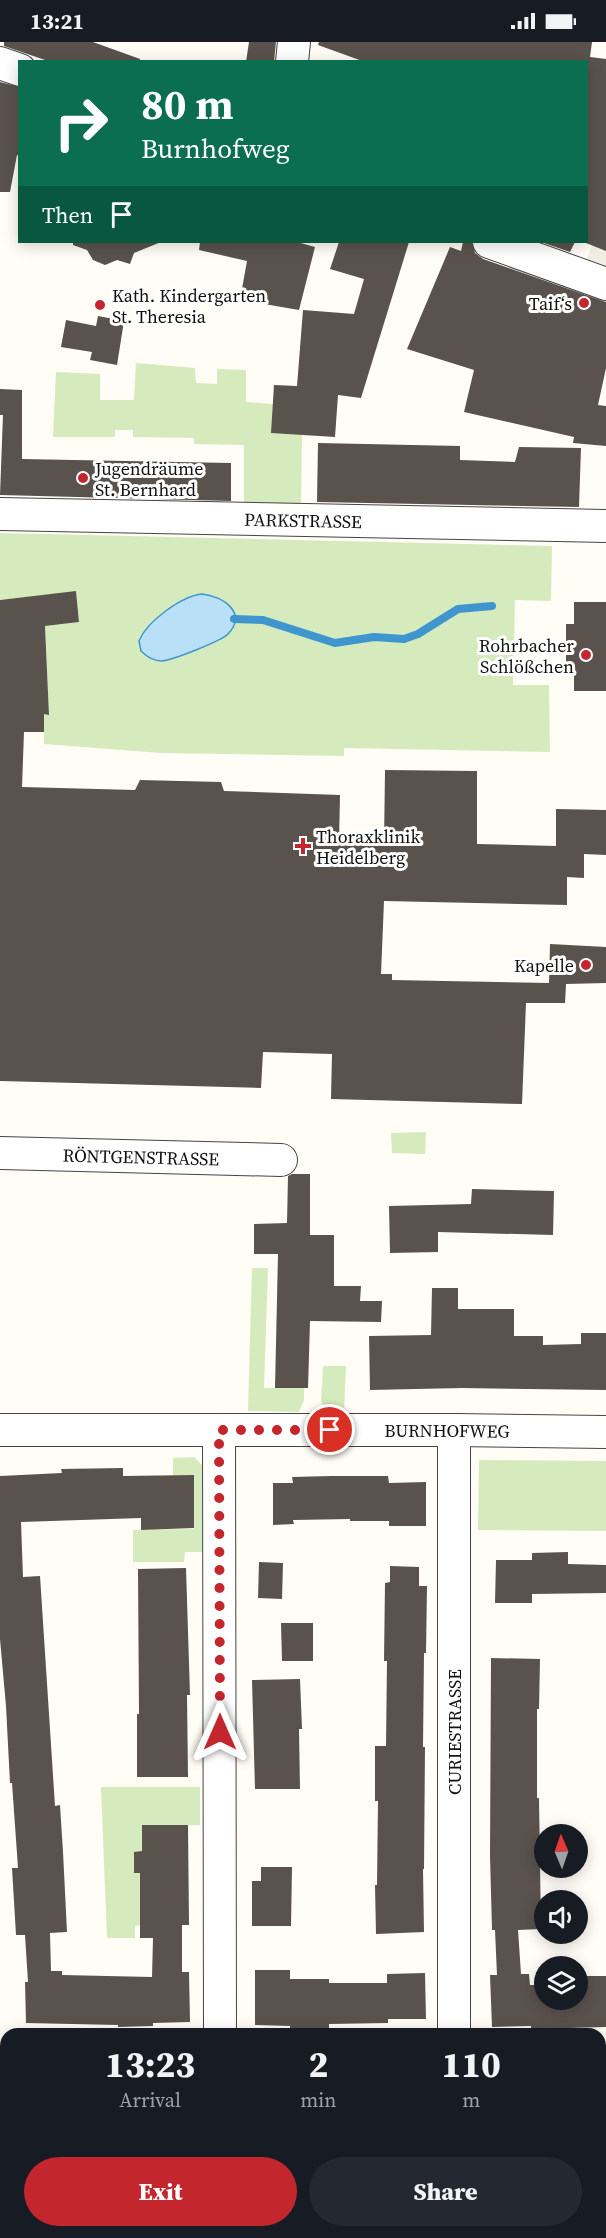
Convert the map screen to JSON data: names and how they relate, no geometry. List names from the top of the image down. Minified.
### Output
{"streets":{"street":["PARKSTRASSE","RÖNTGENSTRASSE","BURNHOFWEG","CURIESTRASSE"]},"crossings":[["BURNHOFWEG","CURIESTRASSE"]],"places":{"other":["Taif‘s","Kath. Kindergarten St. Theresia","Jugendräume St. Bernhard","Rohrbacher Schlößchen","Kapelle"],"health":["Thoraxklinik Heidelberg"]},"north":"top","page":{"status":"13:21","turn":["80 m","Burnhofweg"],"then":"Then","eta":["13:23","Arrival","2","min","110","m"],"buttons":["Exit","Share"]}}
